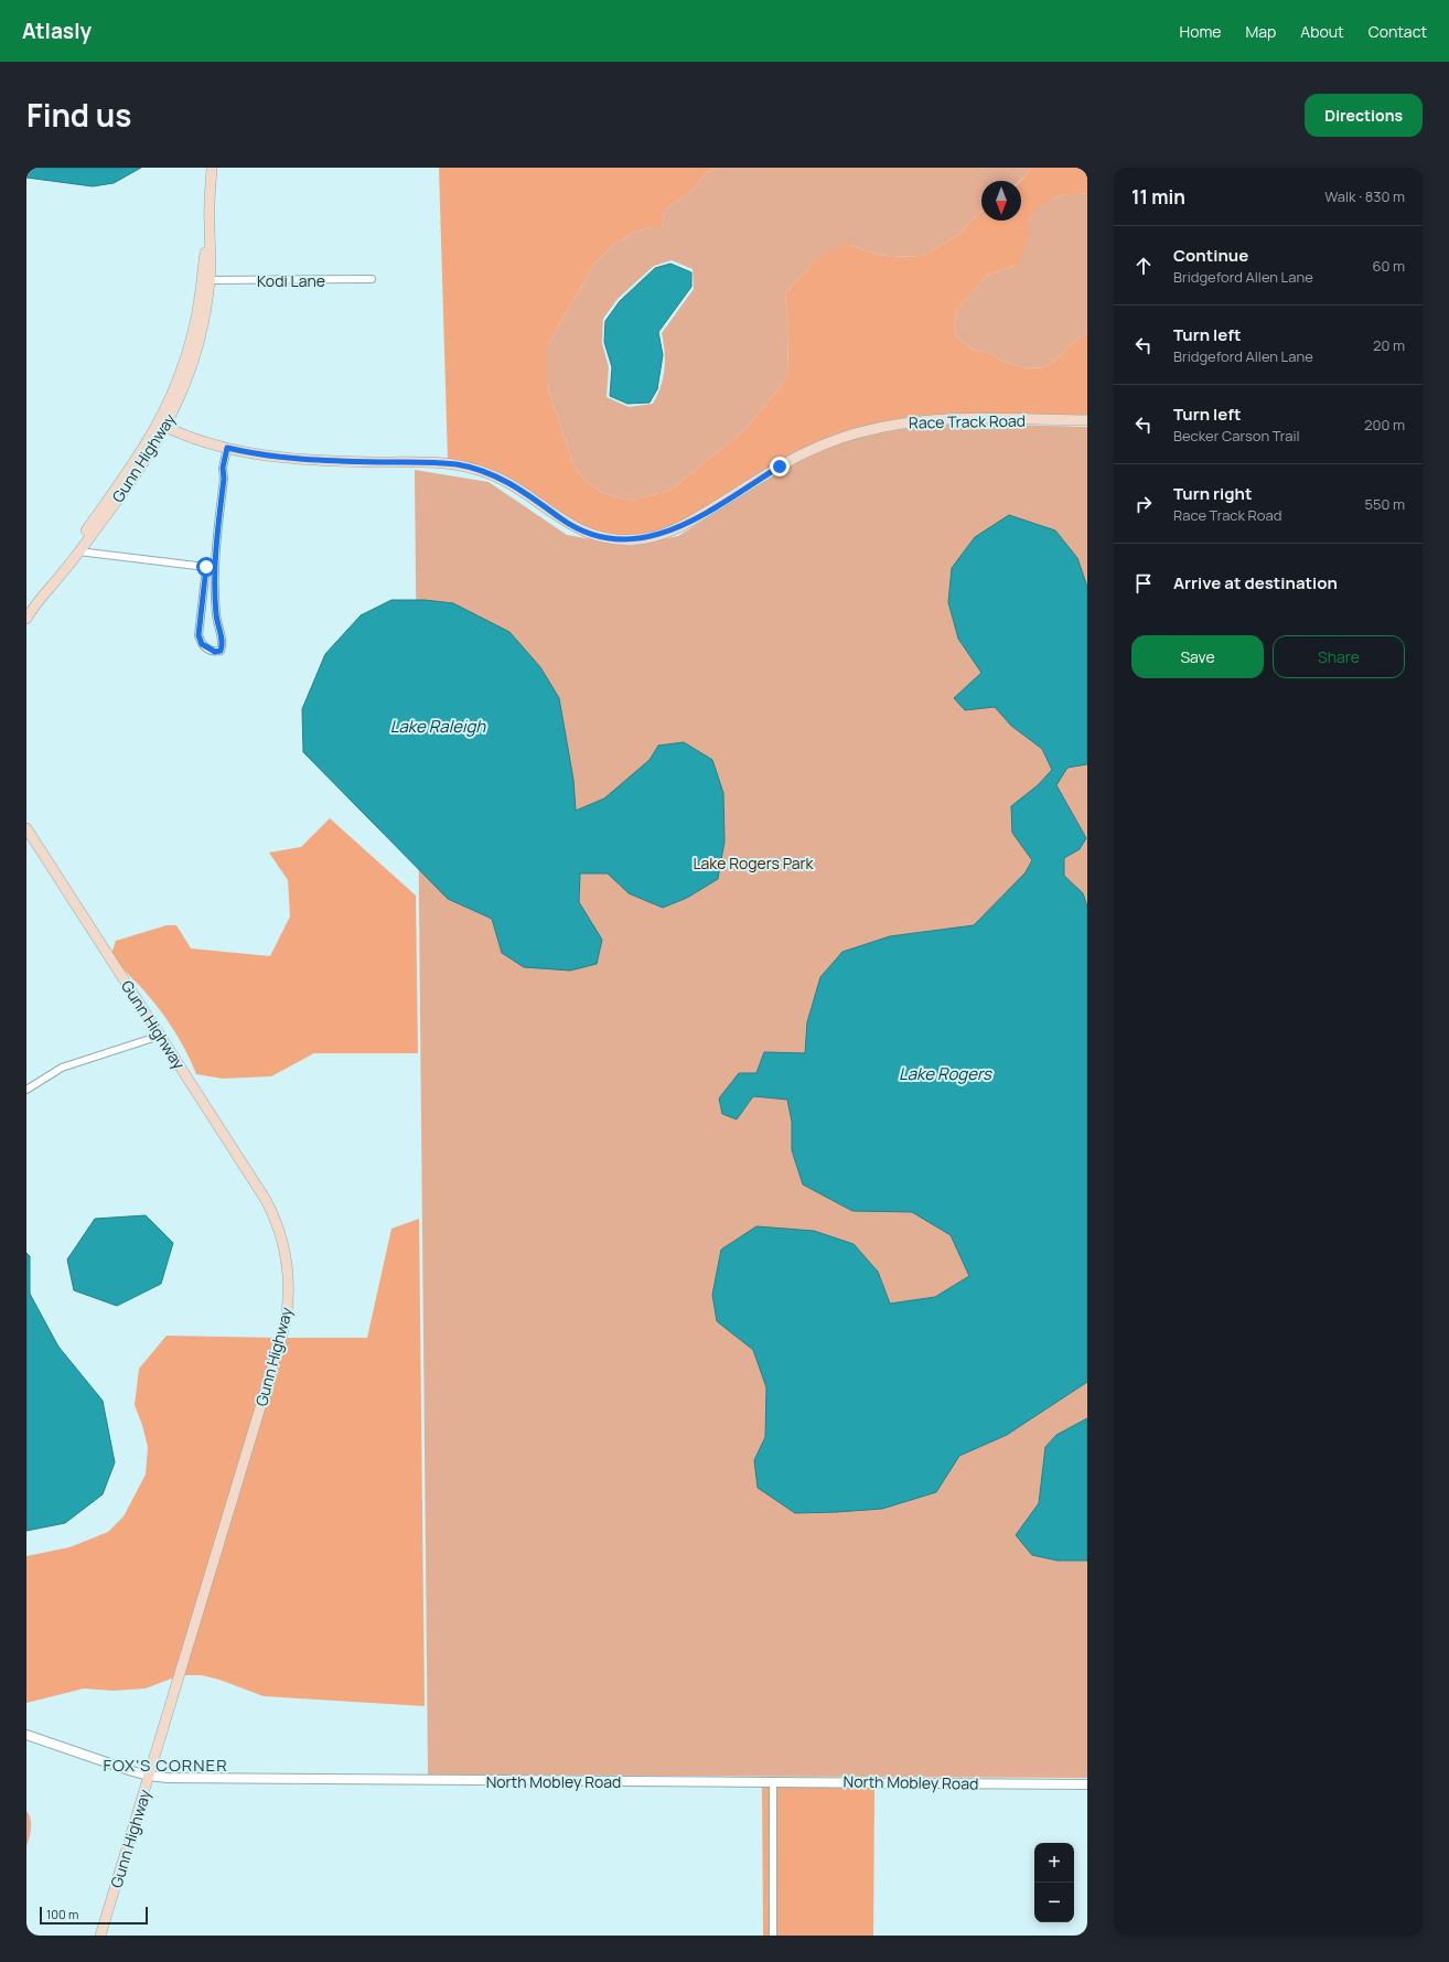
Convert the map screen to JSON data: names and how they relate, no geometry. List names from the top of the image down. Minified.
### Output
{"streets":{"main road":["Race Track Road","Gunn Highway"],"street":["Kodi Lane","North Mobley Road"]},"crossings":[["Kodi Lane","Gunn Highway"],["Race Track Road","Gunn Highway"],["Gunn Highway","North Mobley Road"]],"districts":["FOX'S CORNER"],"water":["Lake Raleigh","Lake Rogers"],"parks":["Lake Rogers Park"],"scale_bar":"100 m","north":"bottom","page":{"header":"Atlasly","nav":["Home","Map","About","Contact"],"title":"Find us","buttons":["Directions",["Save","Share"]],"heading":["11 min","Walk · 830 m"],"list":[["Continue","Bridgeford Allen Lane","60 m"],["Turn left","Bridgeford Allen Lane","20 m"],["Turn left","Becker Carson Trail","200 m"],["Turn right","Race Track Road","550 m"],"Arrive at destination"],"map_buttons":["+","−"],"scale":"100 m"}}
